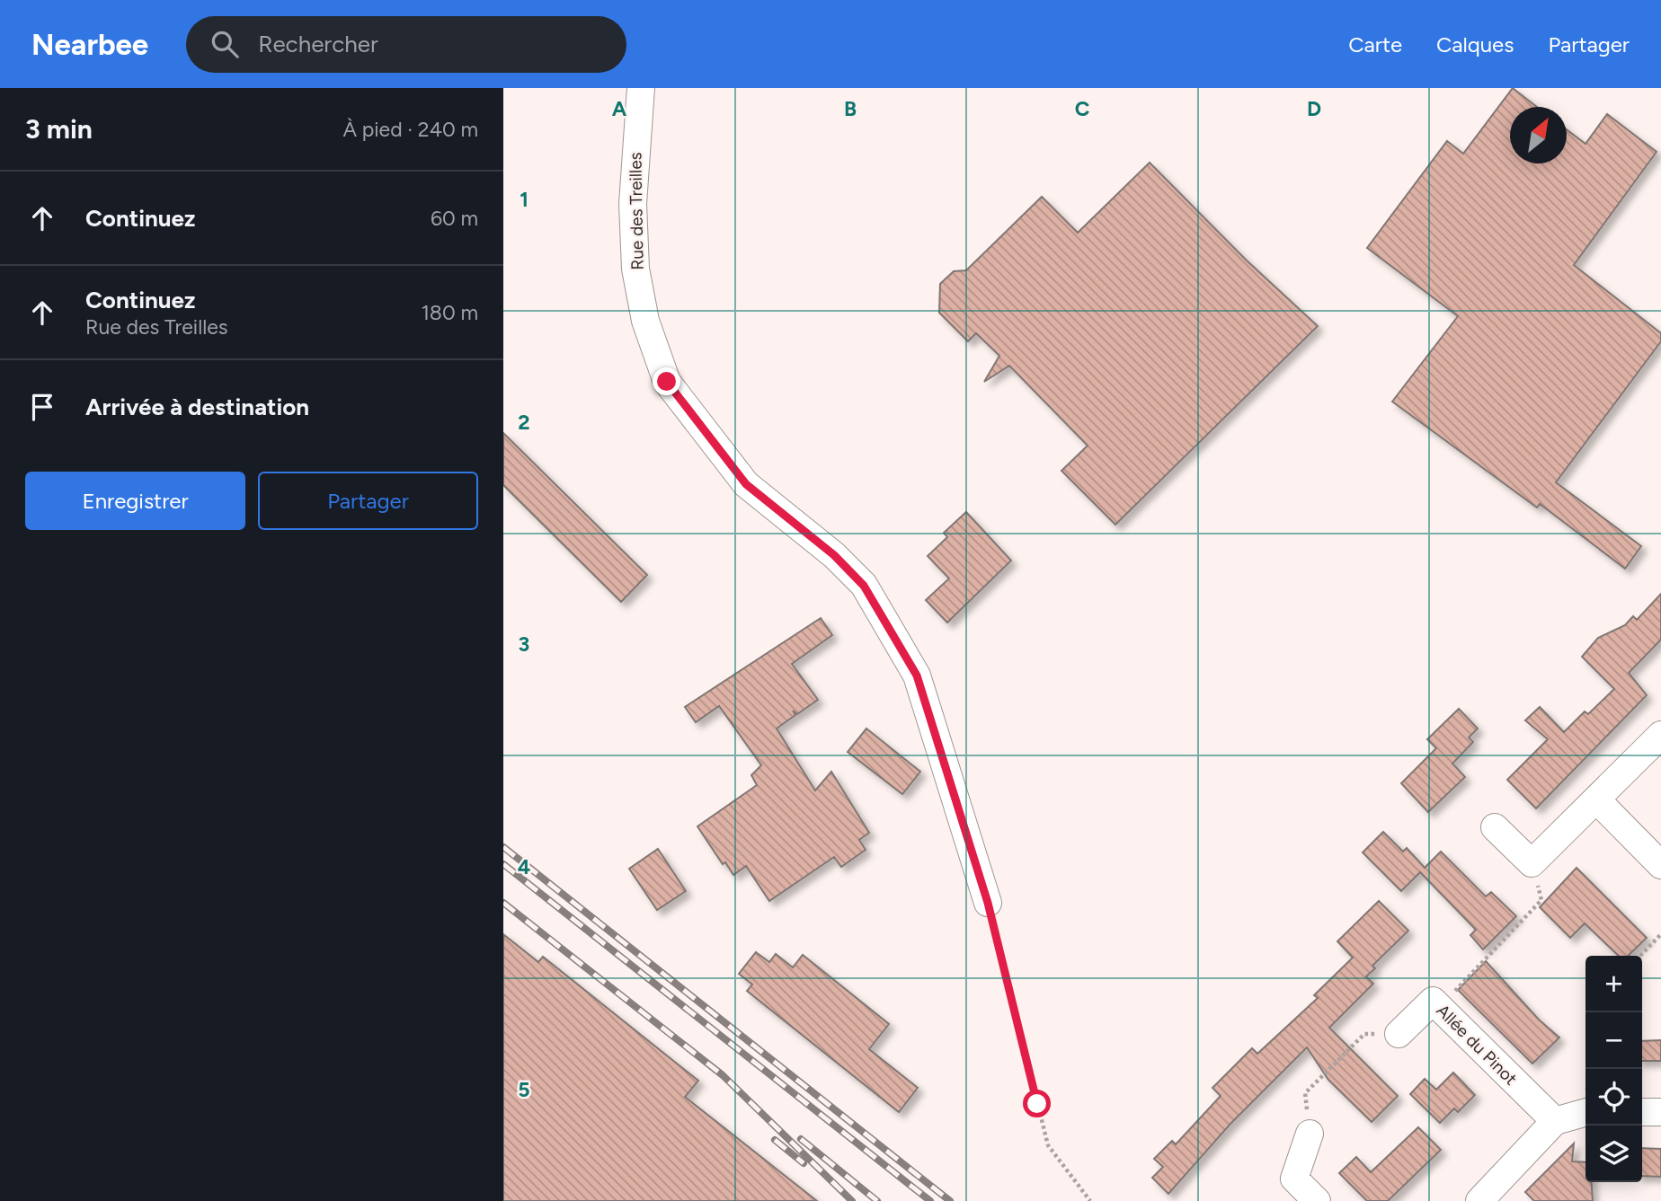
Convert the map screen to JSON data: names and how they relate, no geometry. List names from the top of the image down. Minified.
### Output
{"streets":{"street":["Rue des Treilles","Allée du Pinot"]},"north":"top right","page":{"header":"Nearbee","search":"Rechercher","nav":["Carte","Calques","Partager"],"heading":["3 min","À pied · 240 m"],"list":[["Continuez","60 m"],["Continuez","Rue des Treilles","180 m"],"Arrivée à destination"],"buttons":["Enregistrer","Partager"],"map_buttons":["+","−"]},"grid":{"columns":["A","B","C","D"],"rows":["1","2","3","4","5"]}}
